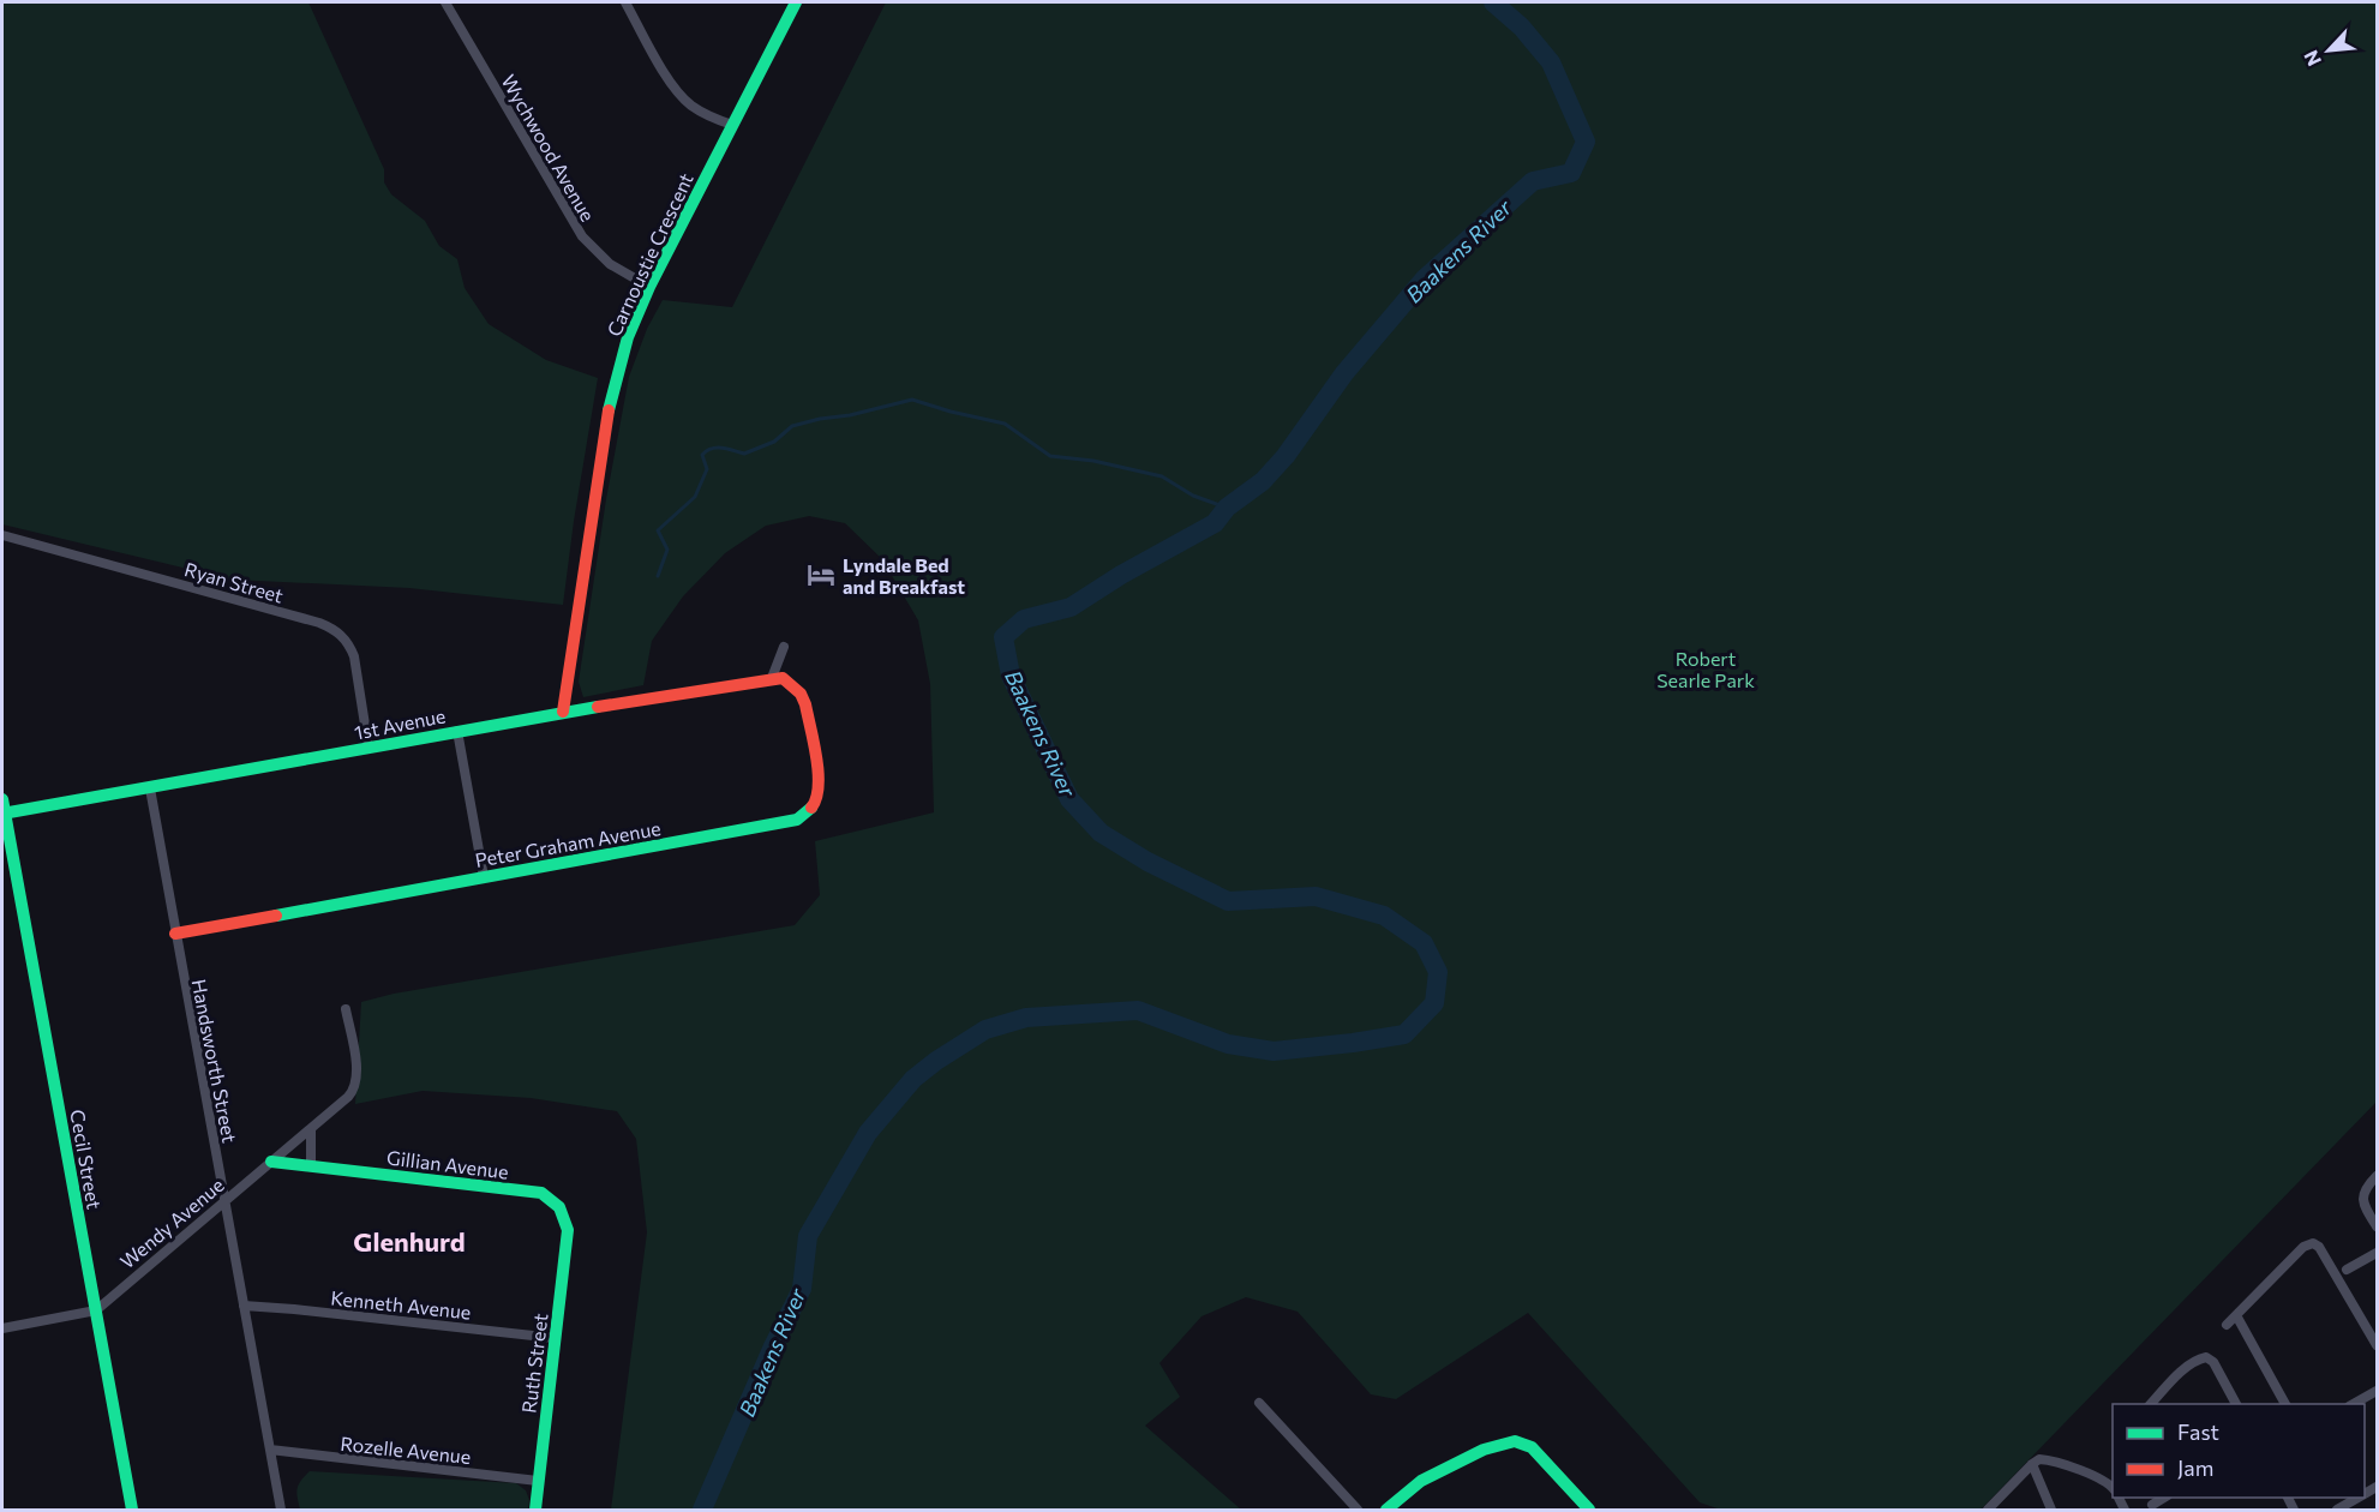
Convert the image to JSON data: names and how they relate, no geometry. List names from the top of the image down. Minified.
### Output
{"streets":{"street":["Wychwood Avenue","Carnoustie Crescent","Ryan Street","1st Avenue","Peter Graham Avenue","Handsworth Street","Cecil Street","Gillian Avenue","Wendy Avenue","Kenneth Avenue","Ruth Street","Rozelle Avenue"]},"crossings":[["Wychwood Avenue","Carnoustie Crescent"],["Carnoustie Crescent","1st Avenue"],["Ryan Street","1st Avenue"],["1st Avenue","Peter Graham Avenue"],["1st Avenue","Handsworth Street"],["1st Avenue","Cecil Street"],["Peter Graham Avenue","Handsworth Street"],["Handsworth Street","Wendy Avenue"],["Handsworth Street","Kenneth Avenue"],["Handsworth Street","Rozelle Avenue"],["Cecil Street","Wendy Avenue"],["Gillian Avenue","Ruth Street"],["Kenneth Avenue","Ruth Street"],["Ruth Street","Rozelle Avenue"]],"districts":["Glenhurd"],"water":["Baakens River"],"parks":["Robert Searle Park"],"places":{"hotel":["Lyndale Bed and Breakfast"]},"legend":["Fast","Jam"],"north":"bottom left"}
